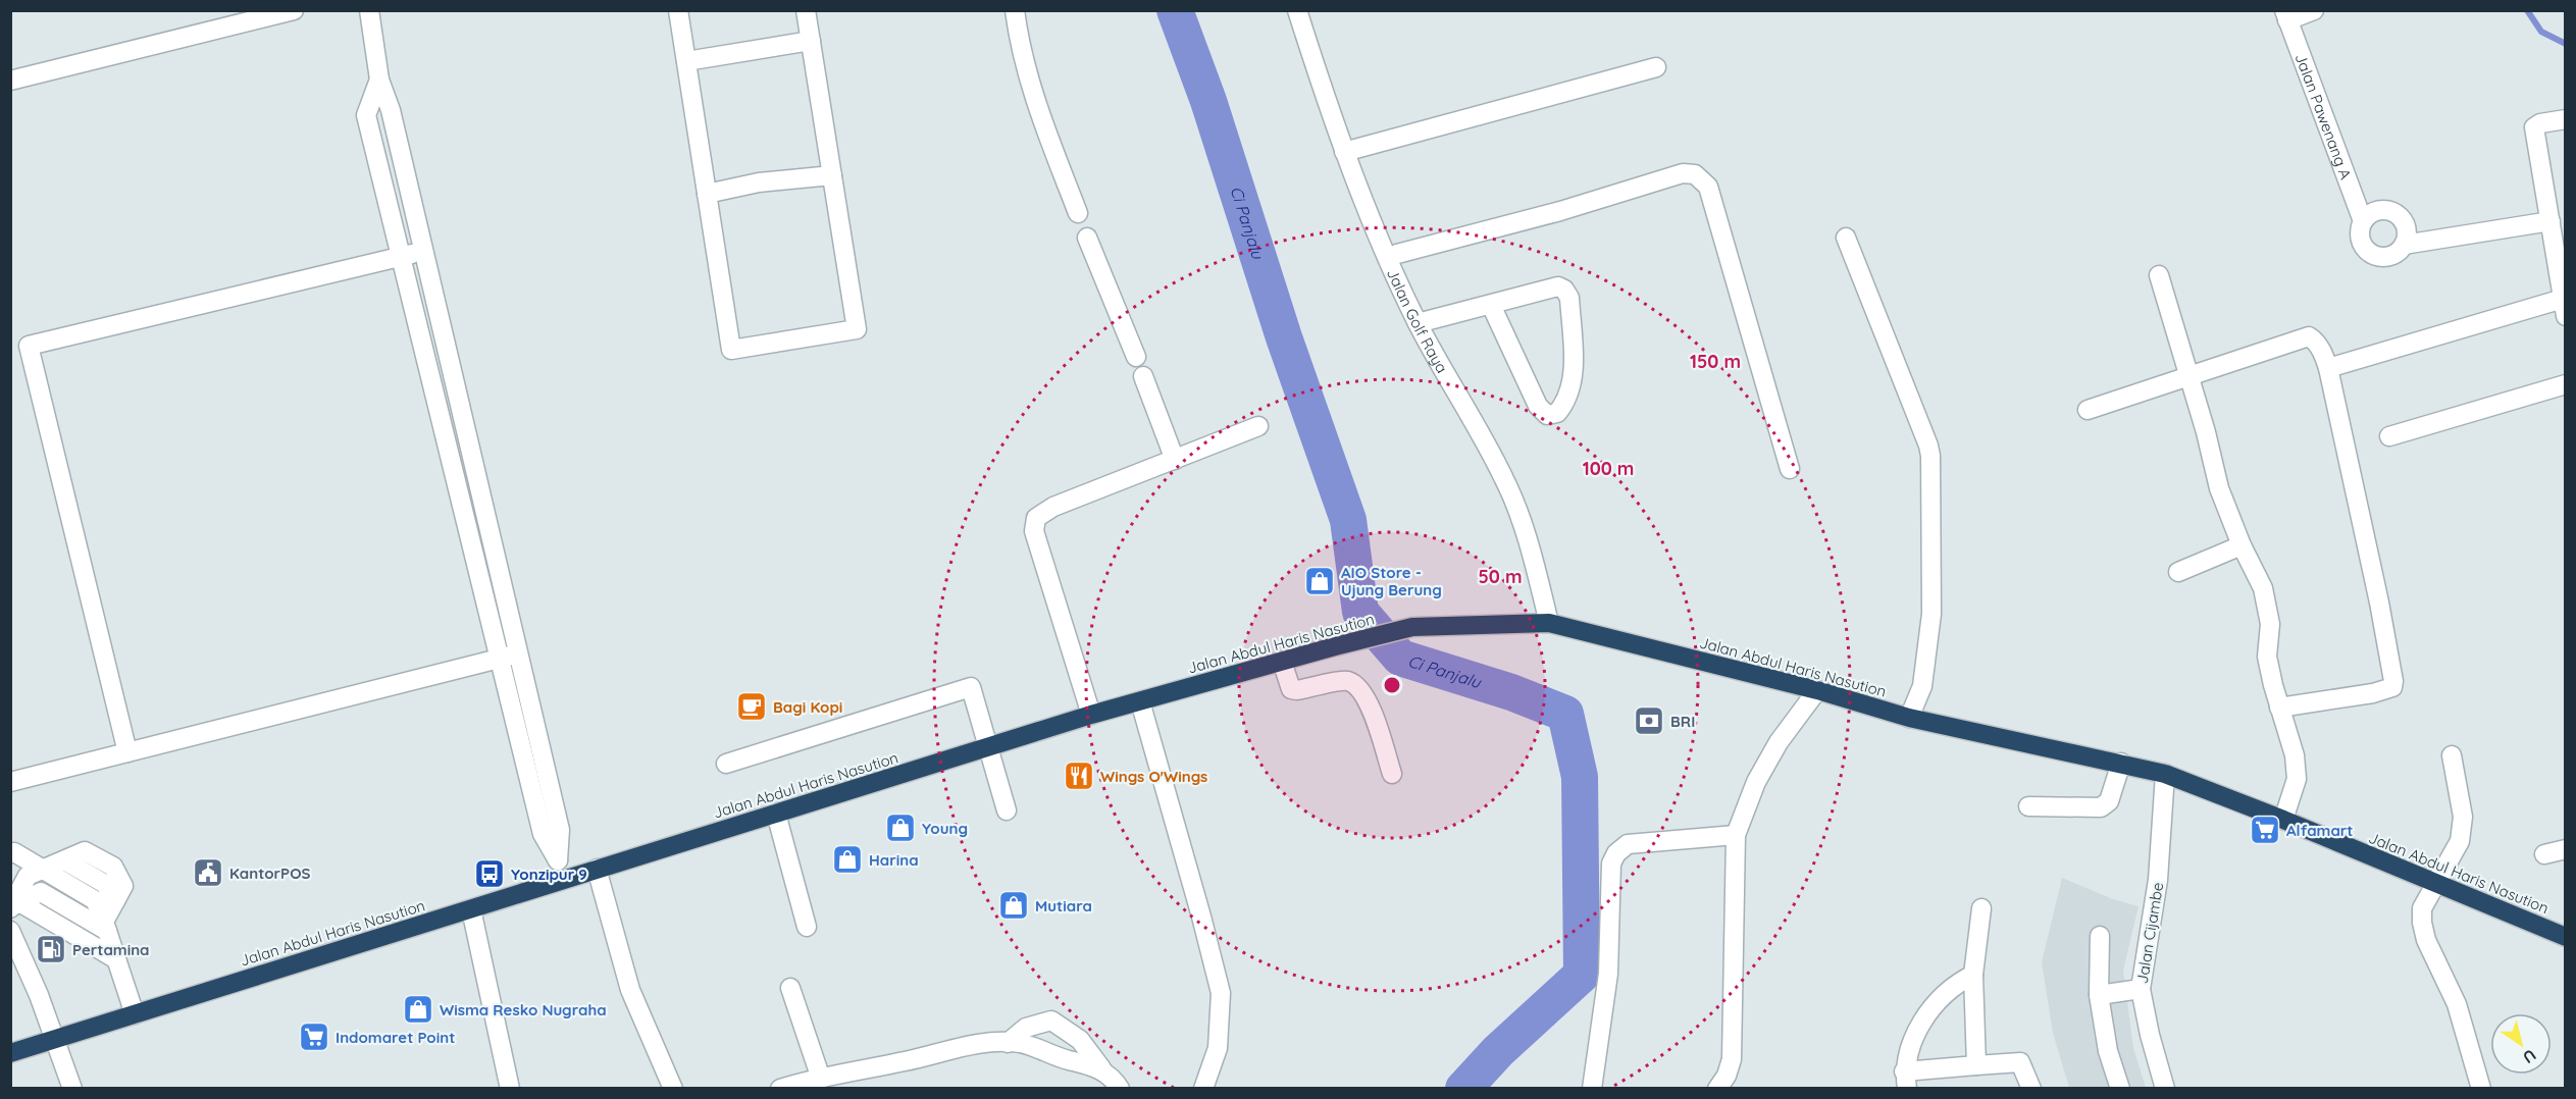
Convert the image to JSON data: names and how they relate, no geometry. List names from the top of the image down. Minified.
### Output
{"streets":{"highway":["Jalan Abdul Haris Nasution"],"street":["Jalan Pawenang A","Jalan Golf Raya","Jalan Cijambe"]},"crossings":[["Jalan Golf Raya","Jalan Abdul Haris Nasution"],["Jalan Abdul Haris Nasution","Jalan Cijambe"]],"water":["Ci Panjalu"],"places":{"shop":["AIO Store - Ujung Berung","Young","Harina","Mutiara","Wisma Resko Nugraha"],"cafe":["Bagi Kopi"],"bank":["BRI"],"restaurant":["Wings O'Wings"],"supermarket":["Alfamart","Indomaret Point"],"public building":["KantorPOS"],"bus stop":["Yonzipur 9"],"fuel station":["Pertamina"]},"north":"bottom right","rings":["150 m","100 m","50 m"]}
